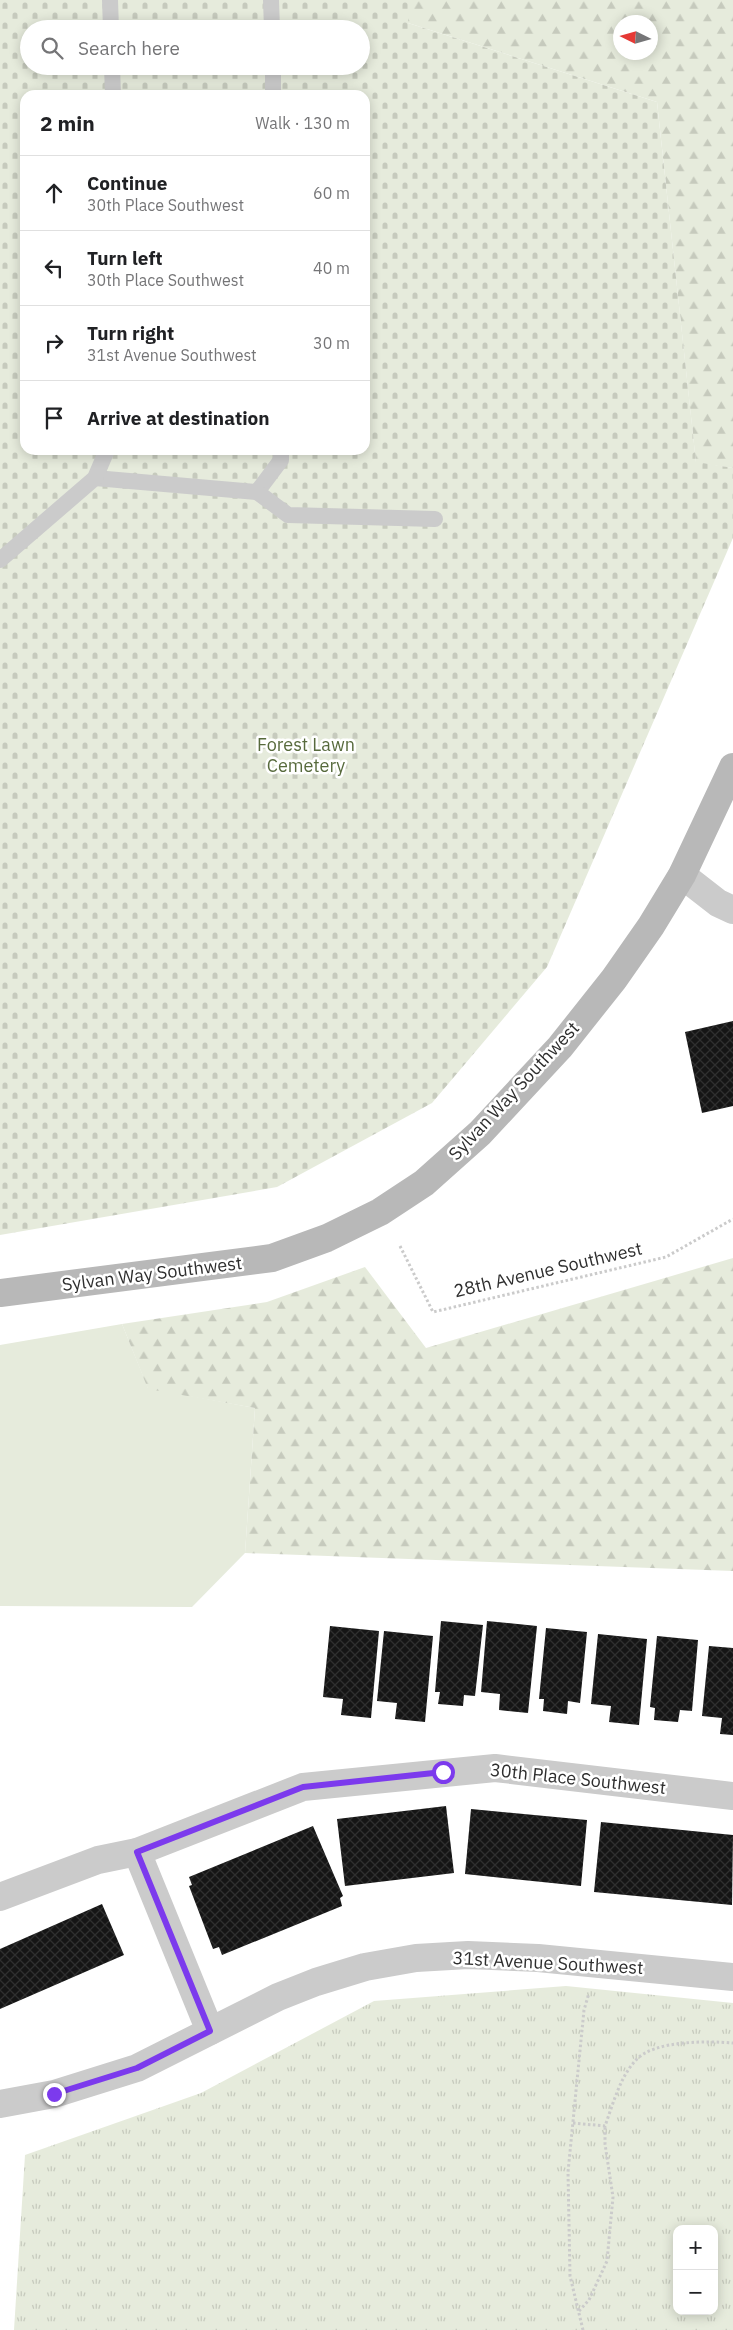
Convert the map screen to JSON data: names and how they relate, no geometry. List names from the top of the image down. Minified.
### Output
{"streets":{"street":["Sylvan Way Southwest","30th Place Southwest","31st Avenue Southwest"],"path":["28th Avenue Southwest"]},"parks":["Forest Lawn Cemetery"],"north":"left","page":{"search":"Search here","heading":["2 min","Walk · 130 m"],"list":[["Continue","30th Place Southwest","60 m"],["Turn left","30th Place Southwest","40 m"],["Turn right","31st Avenue Southwest","30 m"],"Arrive at destination"],"map_buttons":["+","−"]}}
